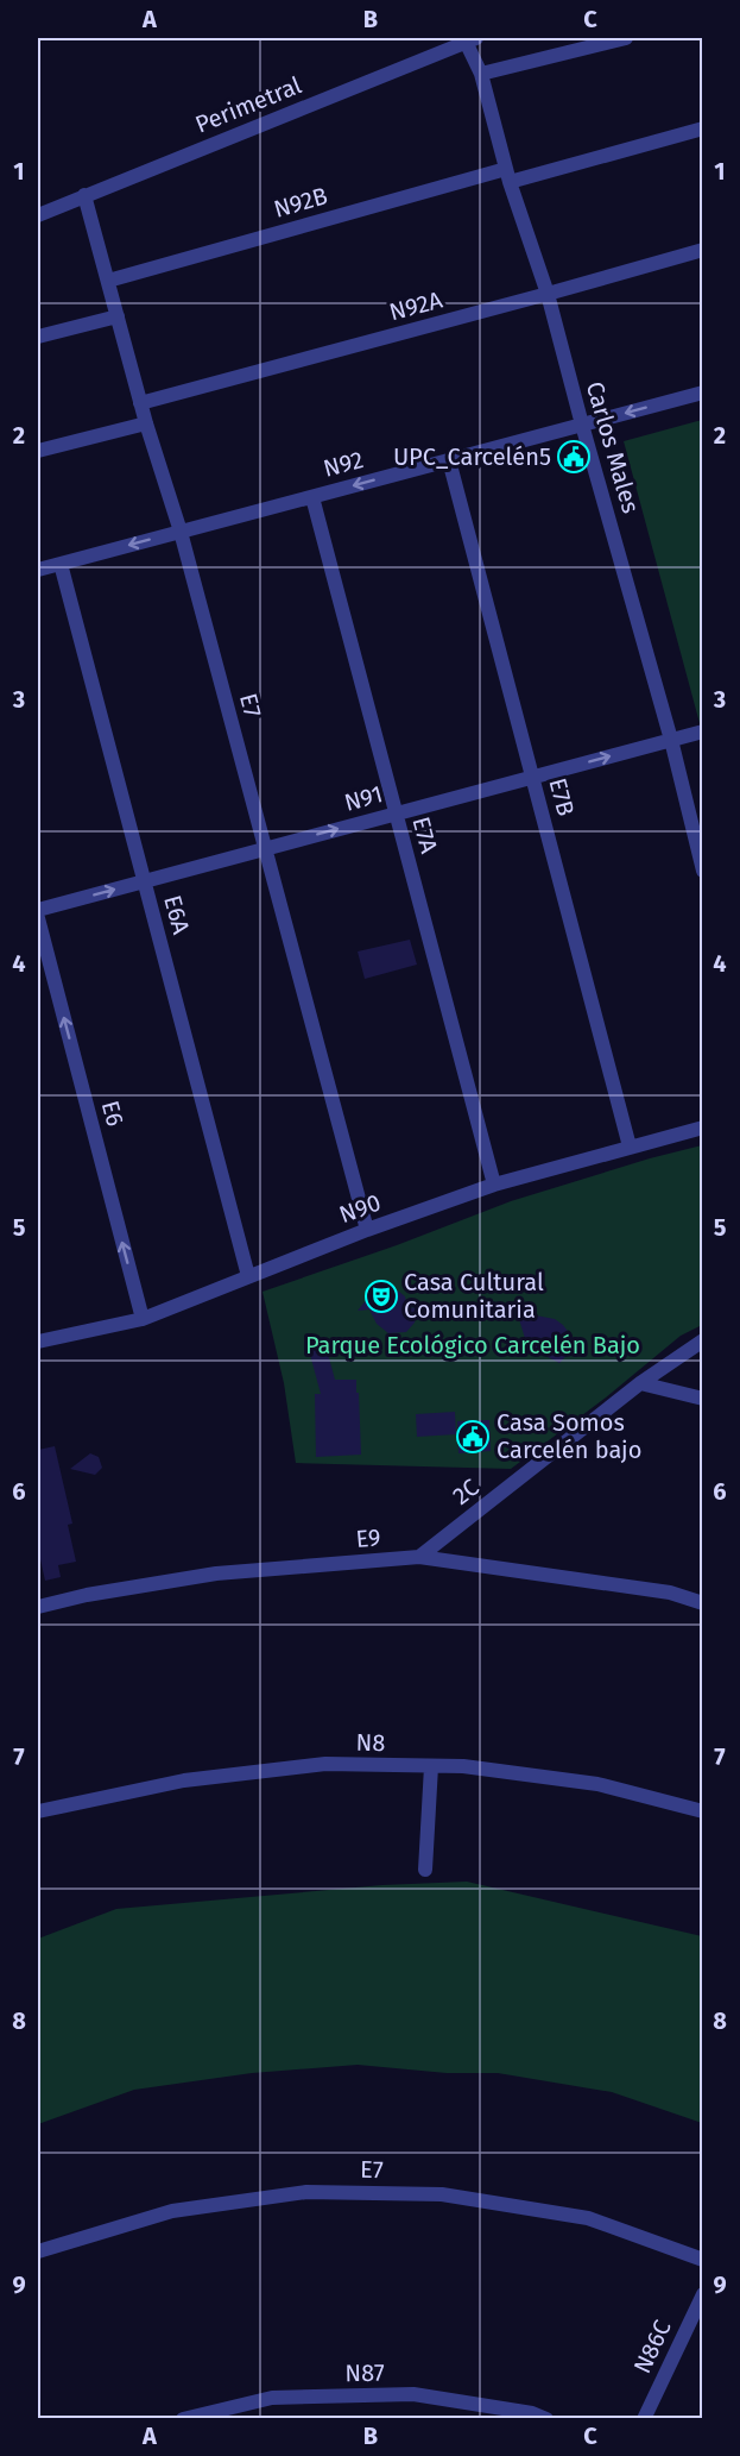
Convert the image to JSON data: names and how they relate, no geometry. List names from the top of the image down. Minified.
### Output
{"streets":{"street":["Perimetral","N92B","N92A","Carlos Males","N92","E7","E7B","N91","E7A","E6A","E6","N90","2C","E9","N8","N86C","N87"]},"crossings":[["Perimetral","Carlos Males"],["Perimetral","E7"],["N92B","Carlos Males"],["N92B","E7"],["N92A","Carlos Males"],["N92A","E7"],["Carlos Males","N92"],["Carlos Males","N91"],["N92","E7"],["N92","E7B"],["N92","E7A"],["N92","E6A"],["E7","N91"],["E7","N90"],["E7B","N91"],["E7B","N90"],["N91","E7A"],["N91","E6A"],["E7A","N90"],["E6A","N90"],["E6","N90"],["2C","E9"]],"one_way":["N92","N91","E6"],"parks":["Parque Ecológico Carcelén Bajo"],"places":{"public building":["UPC_Carcelén5","Casa Somos Carcelén bajo"],"theatre":["Casa Cultural Comunitaria"]},"grid":{"columns":["A","B","C"],"rows":["1","2","3","4","5","6","7","8","9"]}}
